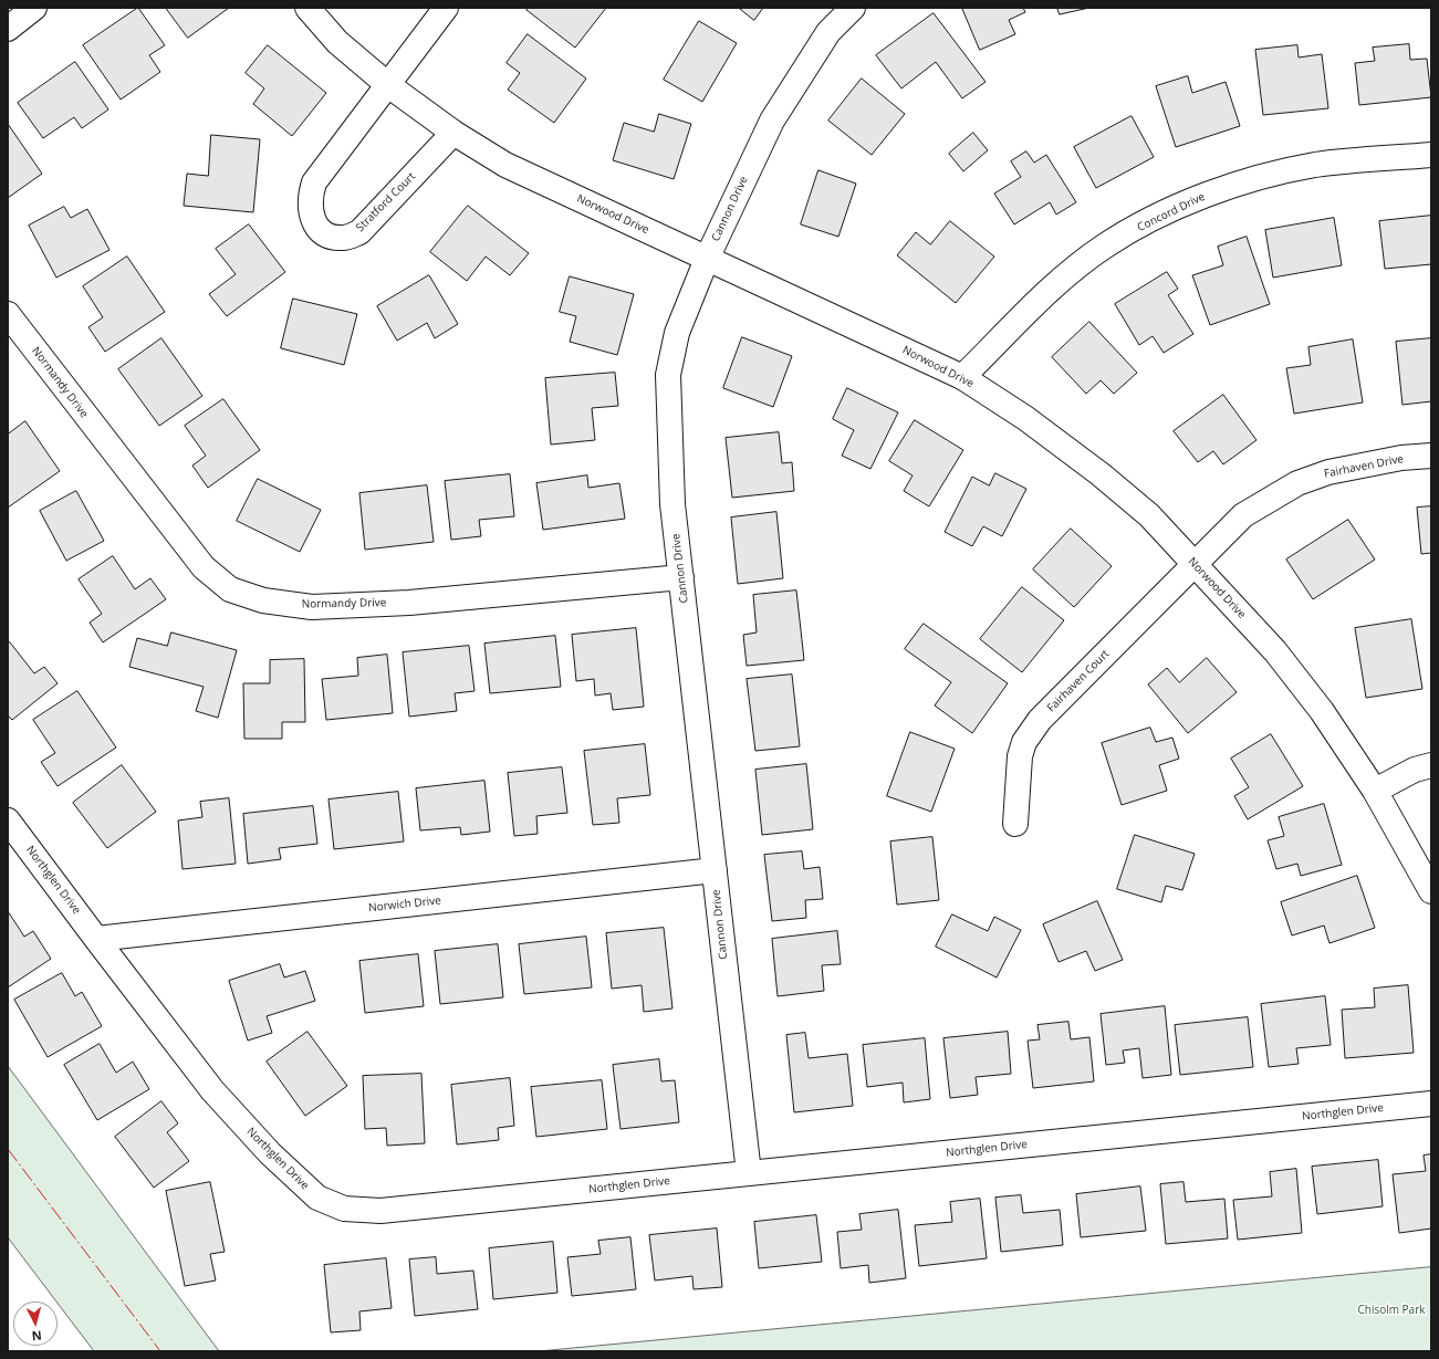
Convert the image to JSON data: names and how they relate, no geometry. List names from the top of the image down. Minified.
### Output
{"streets":{"street":["Stratford Court","Cannon Drive","Concord Drive","Norwood Drive","Normandy Drive","Fairhaven Drive","Fairhaven Court","Northglen Drive","Norwich Drive"]},"crossings":[["Stratford Court","Norwood Drive"],["Cannon Drive","Norwood Drive"],["Cannon Drive","Normandy Drive"],["Cannon Drive","Northglen Drive"],["Cannon Drive","Norwich Drive"],["Concord Drive","Norwood Drive"],["Norwood Drive","Fairhaven Drive"],["Norwood Drive","Fairhaven Court"],["Fairhaven Drive","Fairhaven Court"],["Northglen Drive","Norwich Drive"]],"parks":["Chisolm Park"],"north":"bottom"}
